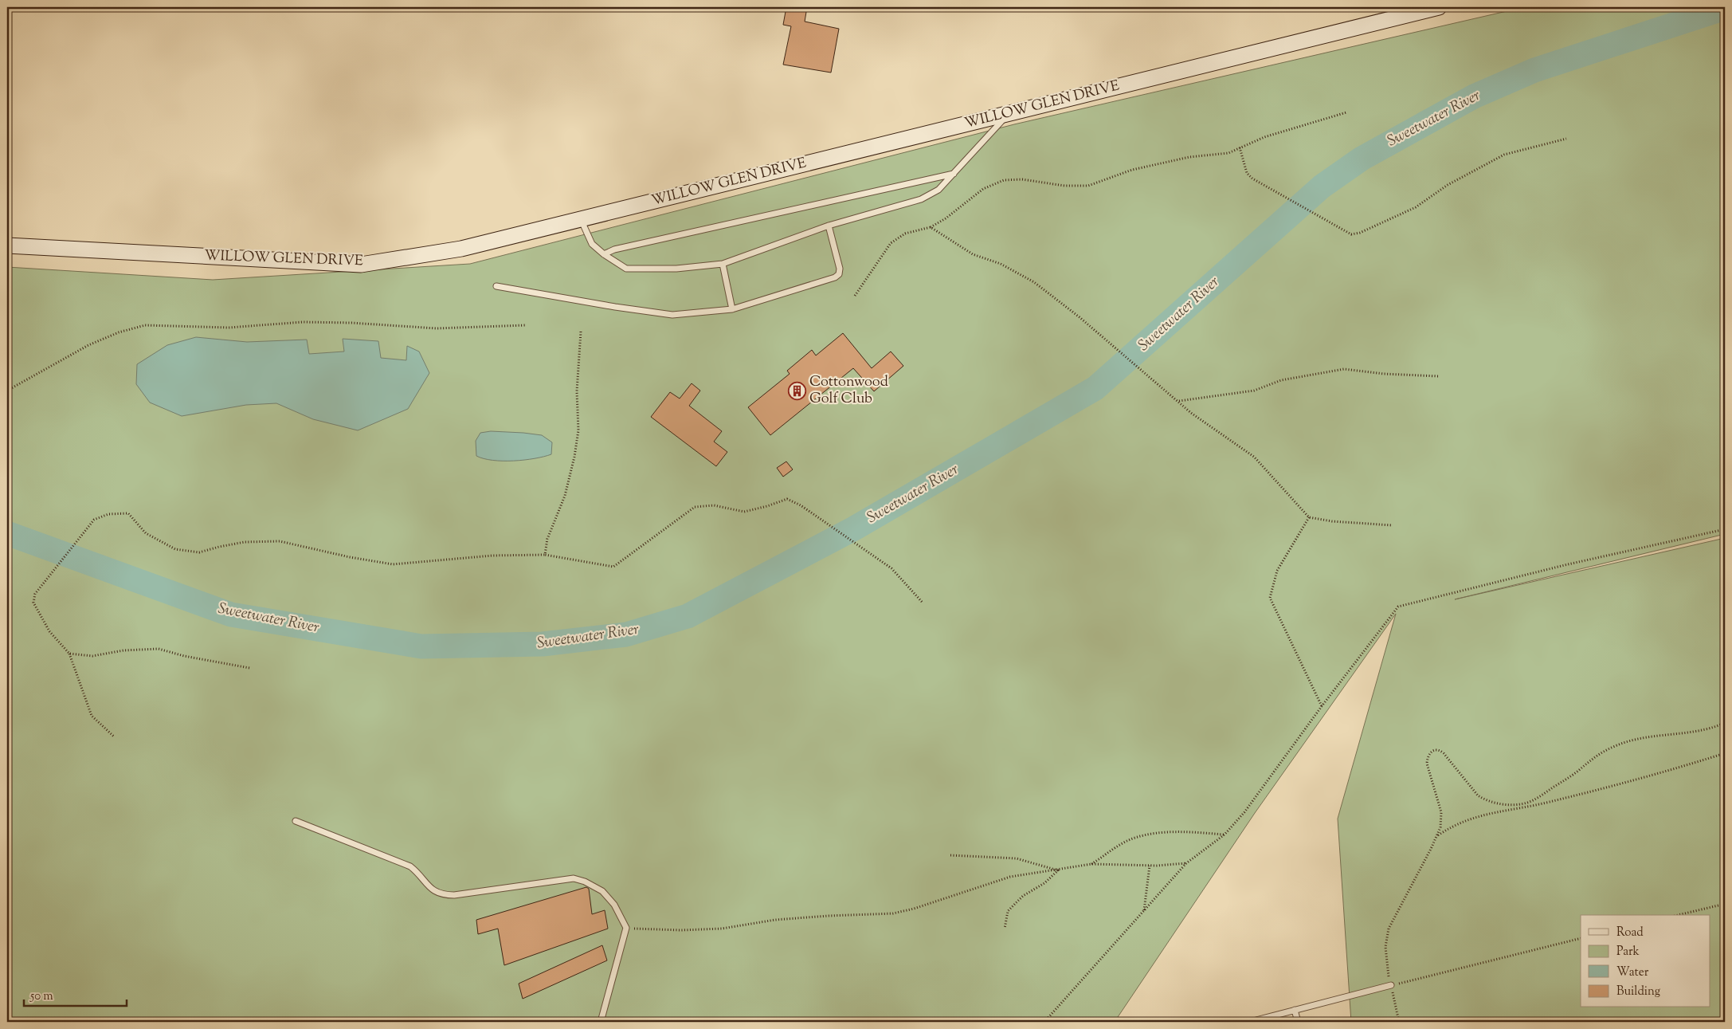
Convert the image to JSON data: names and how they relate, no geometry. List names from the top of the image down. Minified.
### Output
{"streets":{"main road":["WILLOW GLEN DRIVE"]},"water":["Sweetwater River"],"places":{"building":["Cottonwood Golf Club"]},"legend":["Road","Park","Water","Building"],"scale_bar":"50 m"}
